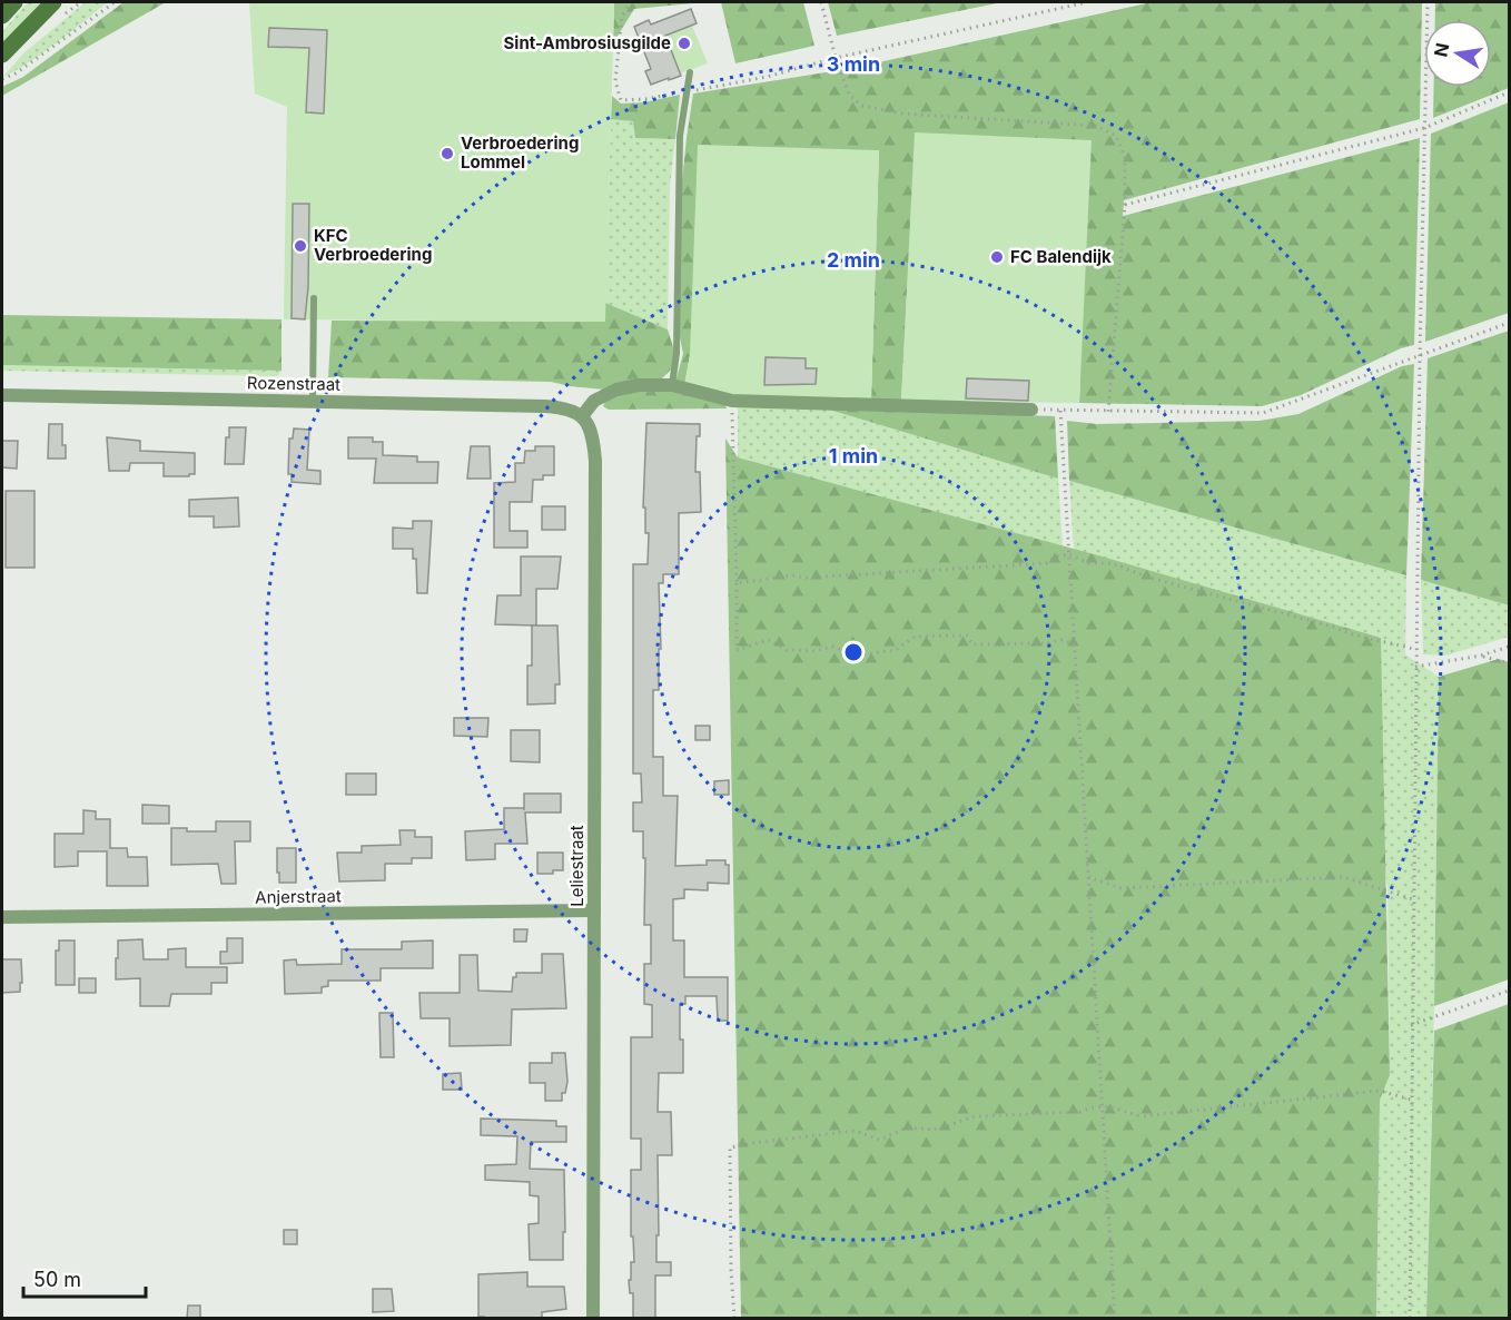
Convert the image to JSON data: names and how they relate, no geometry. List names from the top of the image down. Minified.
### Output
{"streets":{"street":["Rozenstraat","Leliestraat","Anjerstraat"]},"crossings":[["Rozenstraat","Leliestraat"],["Leliestraat","Anjerstraat"]],"places":["Sint-Ambrosiusgilde","Verbroedering Lommel","KFC Verbroedering","FC Balendijk"],"scale_bar":"50 m","north":"left","rings":["3 min","2 min","1 min"]}
